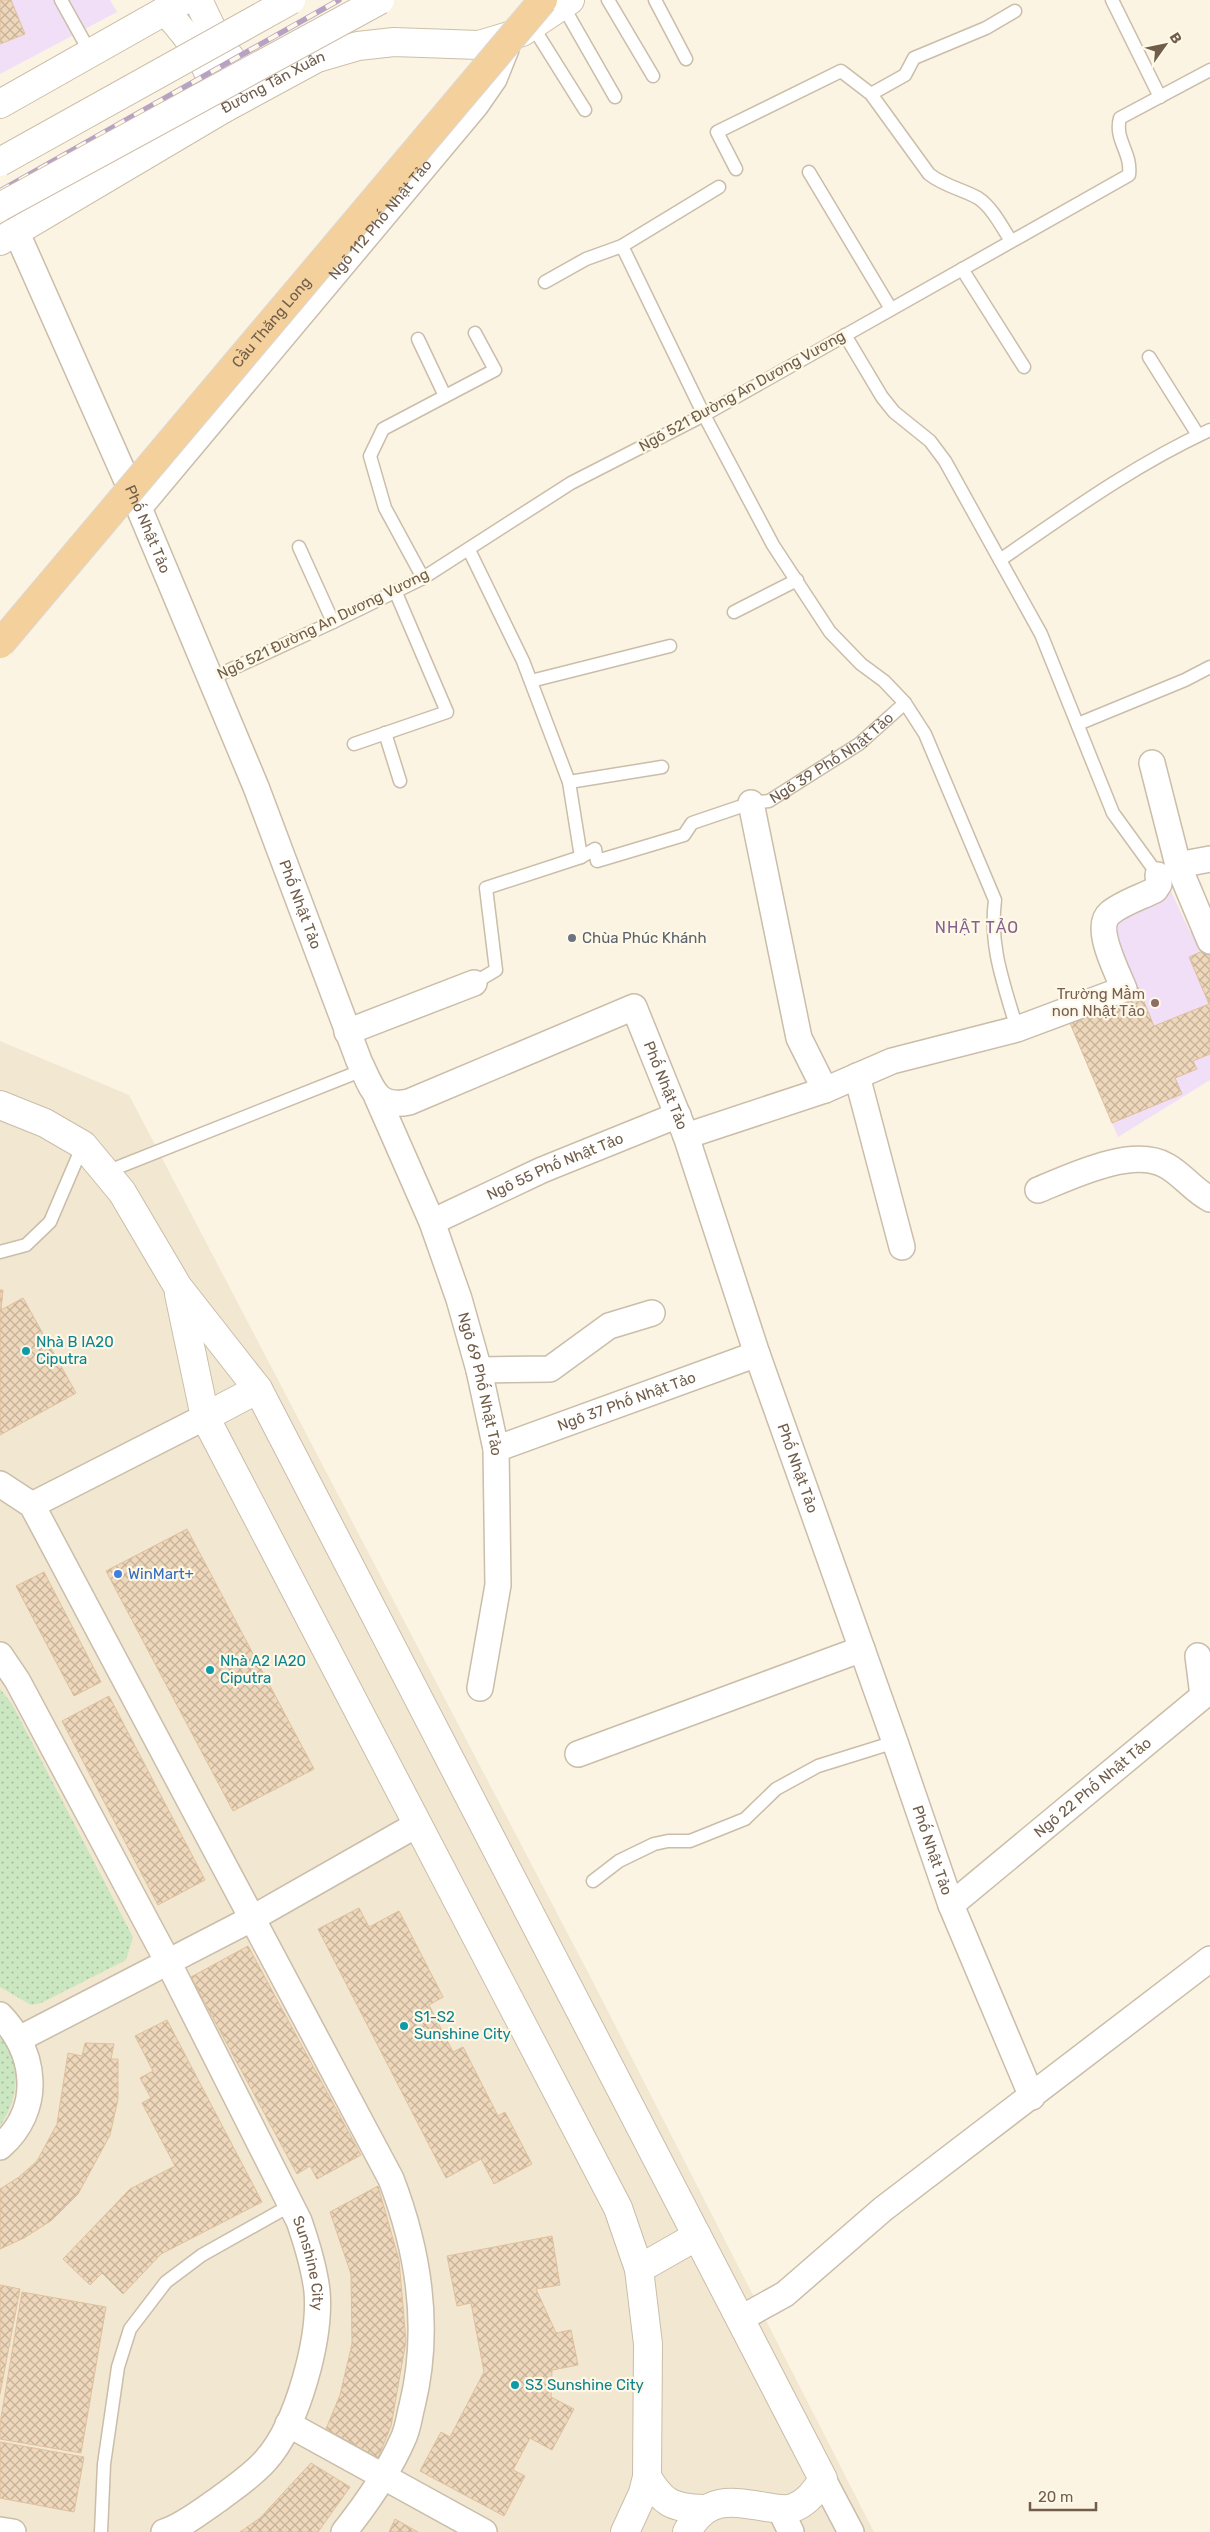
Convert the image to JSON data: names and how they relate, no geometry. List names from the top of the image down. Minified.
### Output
{"streets":{"highway":["Cầu Thăng Long"],"street":["Đường Tân Xuân","Ngõ 112 Phố Nhật Tảo","Phố Nhật Tảo","Ngõ 39 Phố Nhật Tảo","Ngõ 55 Phố Nhật Tảo","Ngõ 69 Phố Nhật Tảo","Ngõ 37 Phố Nhật Tảo","Ngõ 22 Phố Nhật Tảo","Sunshine City"],"lane":["Ngõ 521 Đường An Dương Vương"]},"crossings":[["Đường Tân Xuân","Ngõ 112 Phố Nhật Tảo"],["Đường Tân Xuân","Cầu Thăng Long"],["Đường Tân Xuân","Phố Nhật Tảo"],["Ngõ 112 Phố Nhật Tảo","Phố Nhật Tảo"],["Ngõ 521 Đường An Dương Vương","Phố Nhật Tảo"],["Phố Nhật Tảo","Ngõ 39 Phố Nhật Tảo"],["Phố Nhật Tảo","Ngõ 55 Phố Nhật Tảo"],["Phố Nhật Tảo","Ngõ 69 Phố Nhật Tảo"],["Phố Nhật Tảo","Ngõ 37 Phố Nhật Tảo"],["Phố Nhật Tảo","Ngõ 22 Phố Nhật Tảo"],["Ngõ 55 Phố Nhật Tảo","Ngõ 69 Phố Nhật Tảo"],["Ngõ 69 Phố Nhật Tảo","Ngõ 37 Phố Nhật Tảo"]],"districts":["NHẬT TẢO"],"places":["Chùa Phúc Khánh","Trường Mầm non Nhật Tảo","Nhà B IA20 Ciputra","WinMart+","Nhà A2 IA20 Ciputra","S1-S2 Sunshine City","S3 Sunshine City"],"scale_bar":"20 m","north":"top right"}
